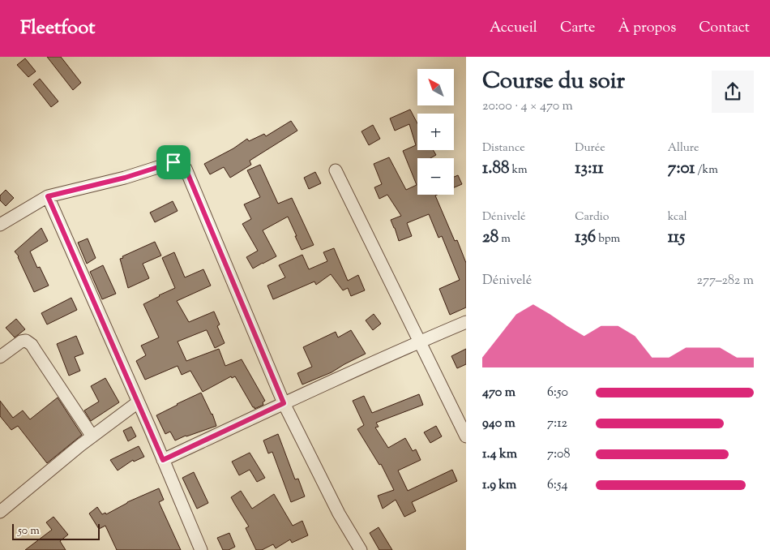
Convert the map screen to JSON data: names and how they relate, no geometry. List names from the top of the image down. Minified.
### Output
{"scale_bar":"50 m","north":"top left","page":{"header":"Fleetfoot","nav":["Accueil","Carte","À propos","Contact"],"heading":["Course du soir","20:00 · 4 × 470 m"],"map_buttons":["+","−"],"stats":[["Distance","1.88 km"],["Durée","13:11"],["Allure","7:01 /km"],["Dénivelé","28 m"],["Cardio","136 bpm"],["kcal","115"]],"chart":["Dénivelé","277–282 m"],"list":[{"name":"470 m","note":"6:50"},{"name":"940 m","note":"7:12"},{"name":"1.4 km","note":"7:08"},{"name":"1.9 km","note":"6:54"}],"scale":"50 m"}}
